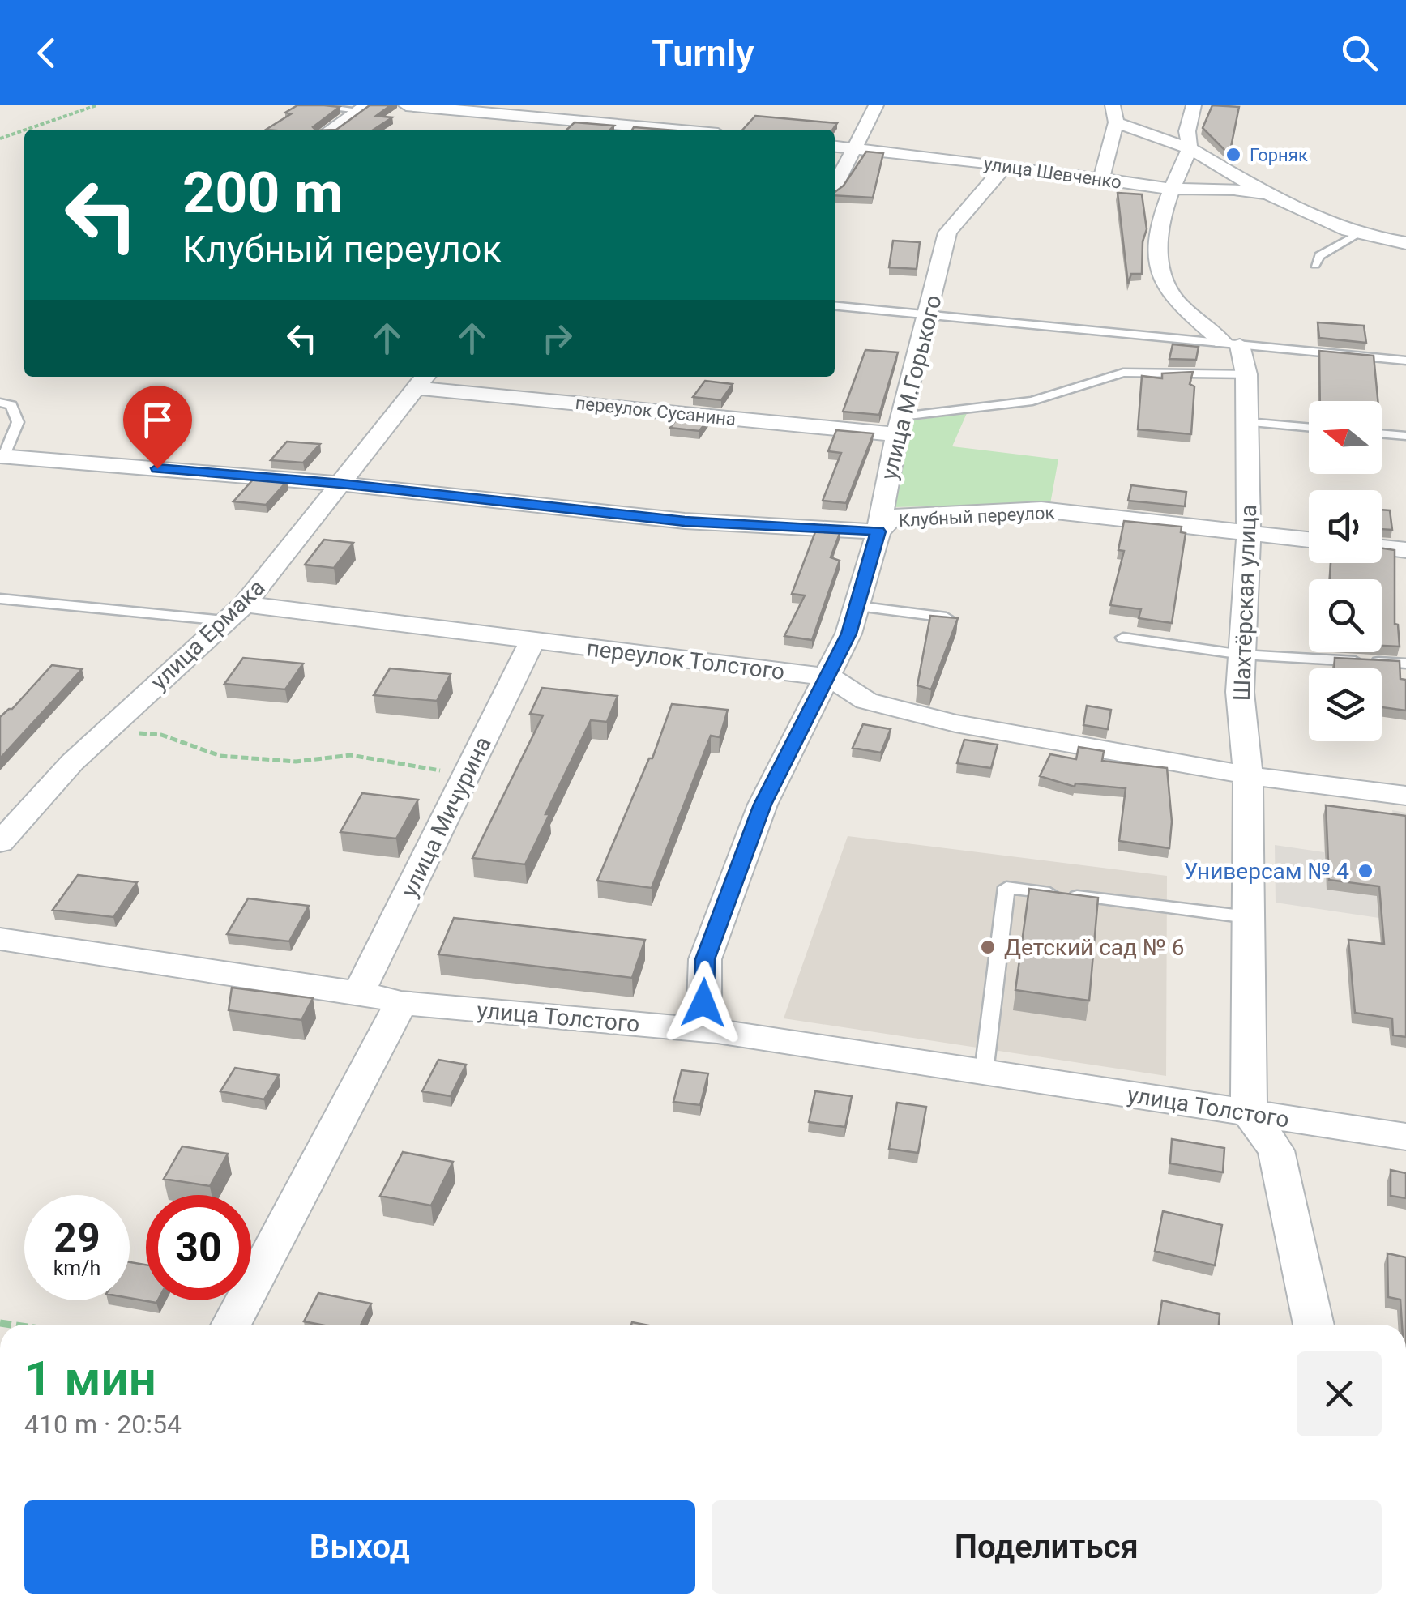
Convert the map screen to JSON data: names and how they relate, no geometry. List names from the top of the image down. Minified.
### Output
{"streets":{"street":["улица Шевченко","улица М.Горького","переулок Сусанина","Клубный переулок","Шахтёрская улица","улица Ермака","переулок Толстого","улица Мичурина","улица Толстого"]},"crossings":[["улица Шевченко","улица М.Горького"],["улица М.Горького","переулок Сусанина"],["улица М.Горького","Клубный переулок"],["улица М.Горького","переулок Толстого"],["улица М.Горького","улица Толстого"],["переулок Сусанина","улица Ермака"],["Клубный переулок","Шахтёрская улица"],["Клубный переулок","улица Ермака"],["Шахтёрская улица","переулок Толстого"],["Шахтёрская улица","улица Толстого"],["улица Ермака","переулок Толстого"],["переулок Толстого","улица Мичурина"],["улица Мичурина","улица Толстого"]],"places":["Горняк","Универсам № 4","Детский сад № 6"],"north":"left","page":{"header":"Turnly","turn":["200 m","Клубный переулок"],"speed":"29 km/h","limit":"30","heading":["1 мин","410 m · 20:54"],"buttons":["Выход","Поделиться"]}}
